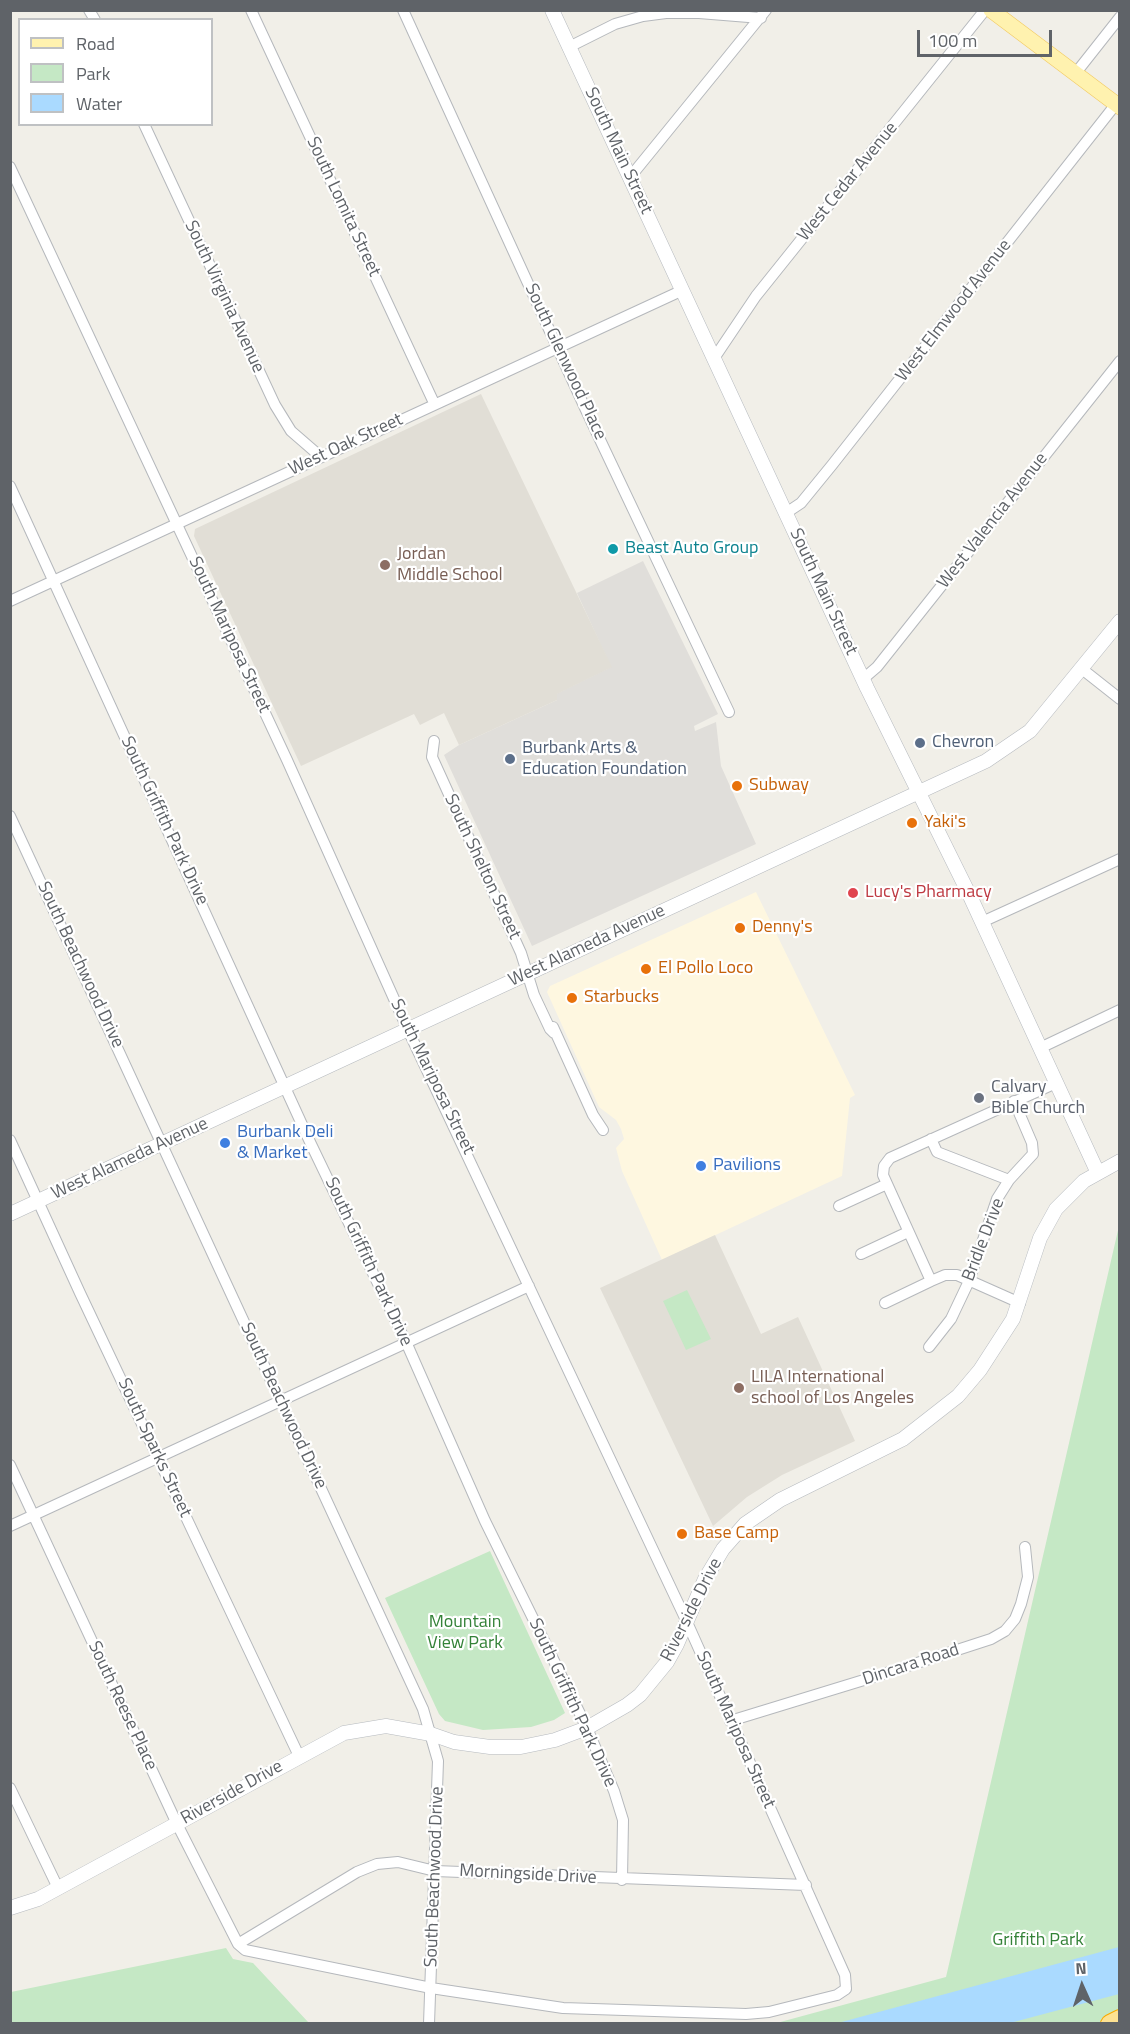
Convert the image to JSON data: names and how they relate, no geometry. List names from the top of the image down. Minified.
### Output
{"streets":{"main road":["South Main Street","West Alameda Avenue","Riverside Drive"],"street":["West Cedar Avenue","South Lomita Street","South Virginia Avenue","West Elmwood Avenue","South Glenwood Place","West Oak Street","West Valencia Avenue","South Mariposa Street","South Griffith Park Drive","South Shelton Street","South Beachwood Drive","Bridle Drive","South Sparks Street","Dincara Road","South Reese Place","Morningside Drive"]},"crossings":[["South Main Street","West Cedar Avenue"],["South Main Street","West Elmwood Avenue"],["South Main Street","West Oak Street"],["South Main Street","West Valencia Avenue"],["South Main Street","West Alameda Avenue"],["South Main Street","Riverside Drive"],["South Lomita Street","West Oak Street"],["South Virginia Avenue","West Oak Street"],["South Glenwood Place","West Oak Street"],["West Oak Street","South Mariposa Street"],["West Oak Street","South Griffith Park Drive"],["South Mariposa Street","West Alameda Avenue"],["South Mariposa Street","South Beachwood Drive"],["South Mariposa Street","Riverside Drive"],["South Mariposa Street","Dincara Road"],["South Mariposa Street","Morningside Drive"],["South Griffith Park Drive","West Alameda Avenue"],["South Griffith Park Drive","Riverside Drive"],["South Griffith Park Drive","Morningside Drive"],["South Shelton Street","West Alameda Avenue"],["West Alameda Avenue","South Beachwood Drive"],["West Alameda Avenue","South Sparks Street"],["South Beachwood Drive","Riverside Drive"],["South Beachwood Drive","Morningside Drive"],["South Sparks Street","Riverside Drive"],["Riverside Drive","South Reese Place"],["South Reese Place","Morningside Drive"]],"parks":["Mountain View Park","Griffith Park"],"places":["Beast Auto Group","Jordan Middle School","Chevron","Burbank Arts & Education Foundation","Subway","Yaki's","Lucy's Pharmacy","Denny's","El Pollo Loco","Starbucks","Calvary Bible Church","Burbank Deli & Market","Pavilions","LILA International school of Los Angeles","Base Camp"],"legend":["Road","Park","Water"],"scale_bar":"100 m","north":"top"}
